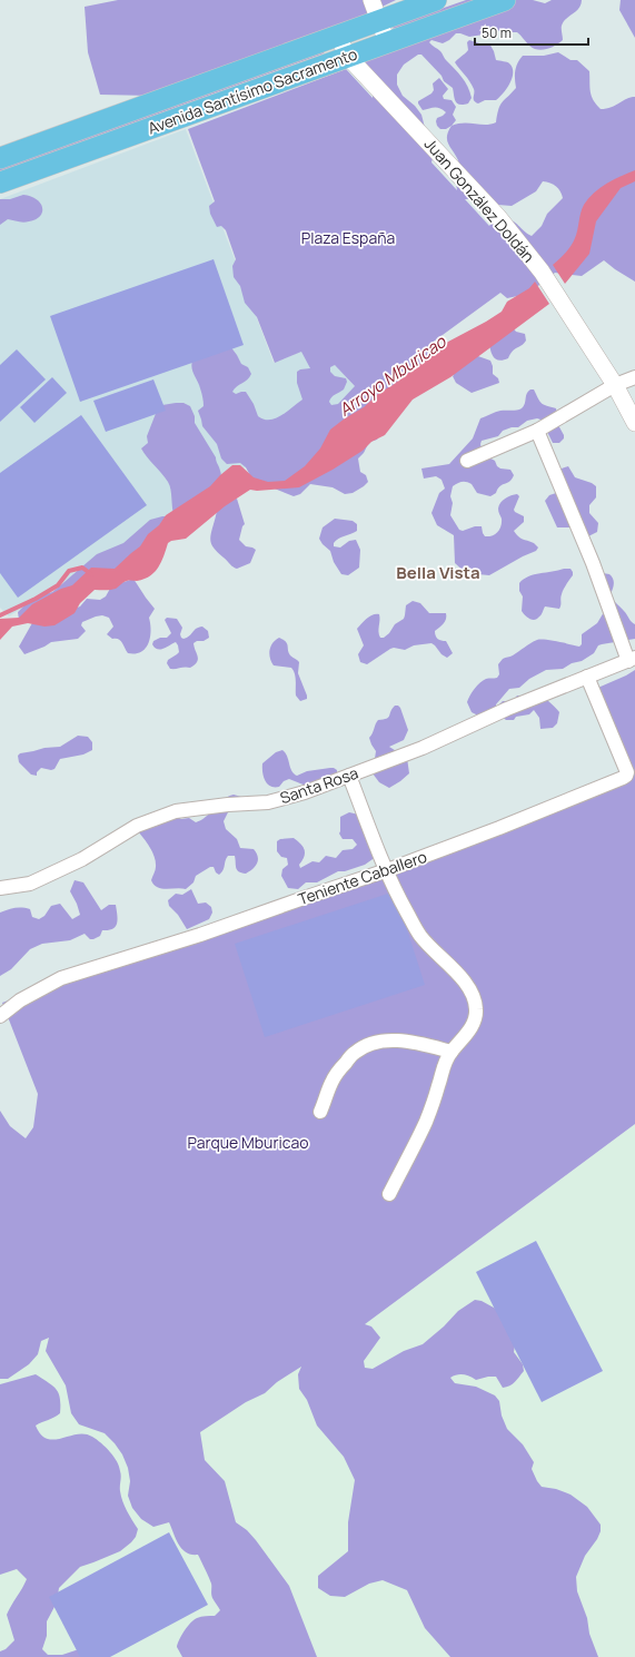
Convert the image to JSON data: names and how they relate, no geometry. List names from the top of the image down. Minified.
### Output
{"streets":{"main road":["Avenida Santísimo Sacramento"],"street":["Juan González Doldán","Santa Rosa","Teniente Caballero"]},"crossings":[["Avenida Santísimo Sacramento","Juan González Doldán"],["Santa Rosa","Teniente Caballero"]],"districts":["Bella Vista"],"water":["Arroyo Mburicao"],"parks":["Plaza España","Parque Mburicao"],"scale_bar":"50 m"}
